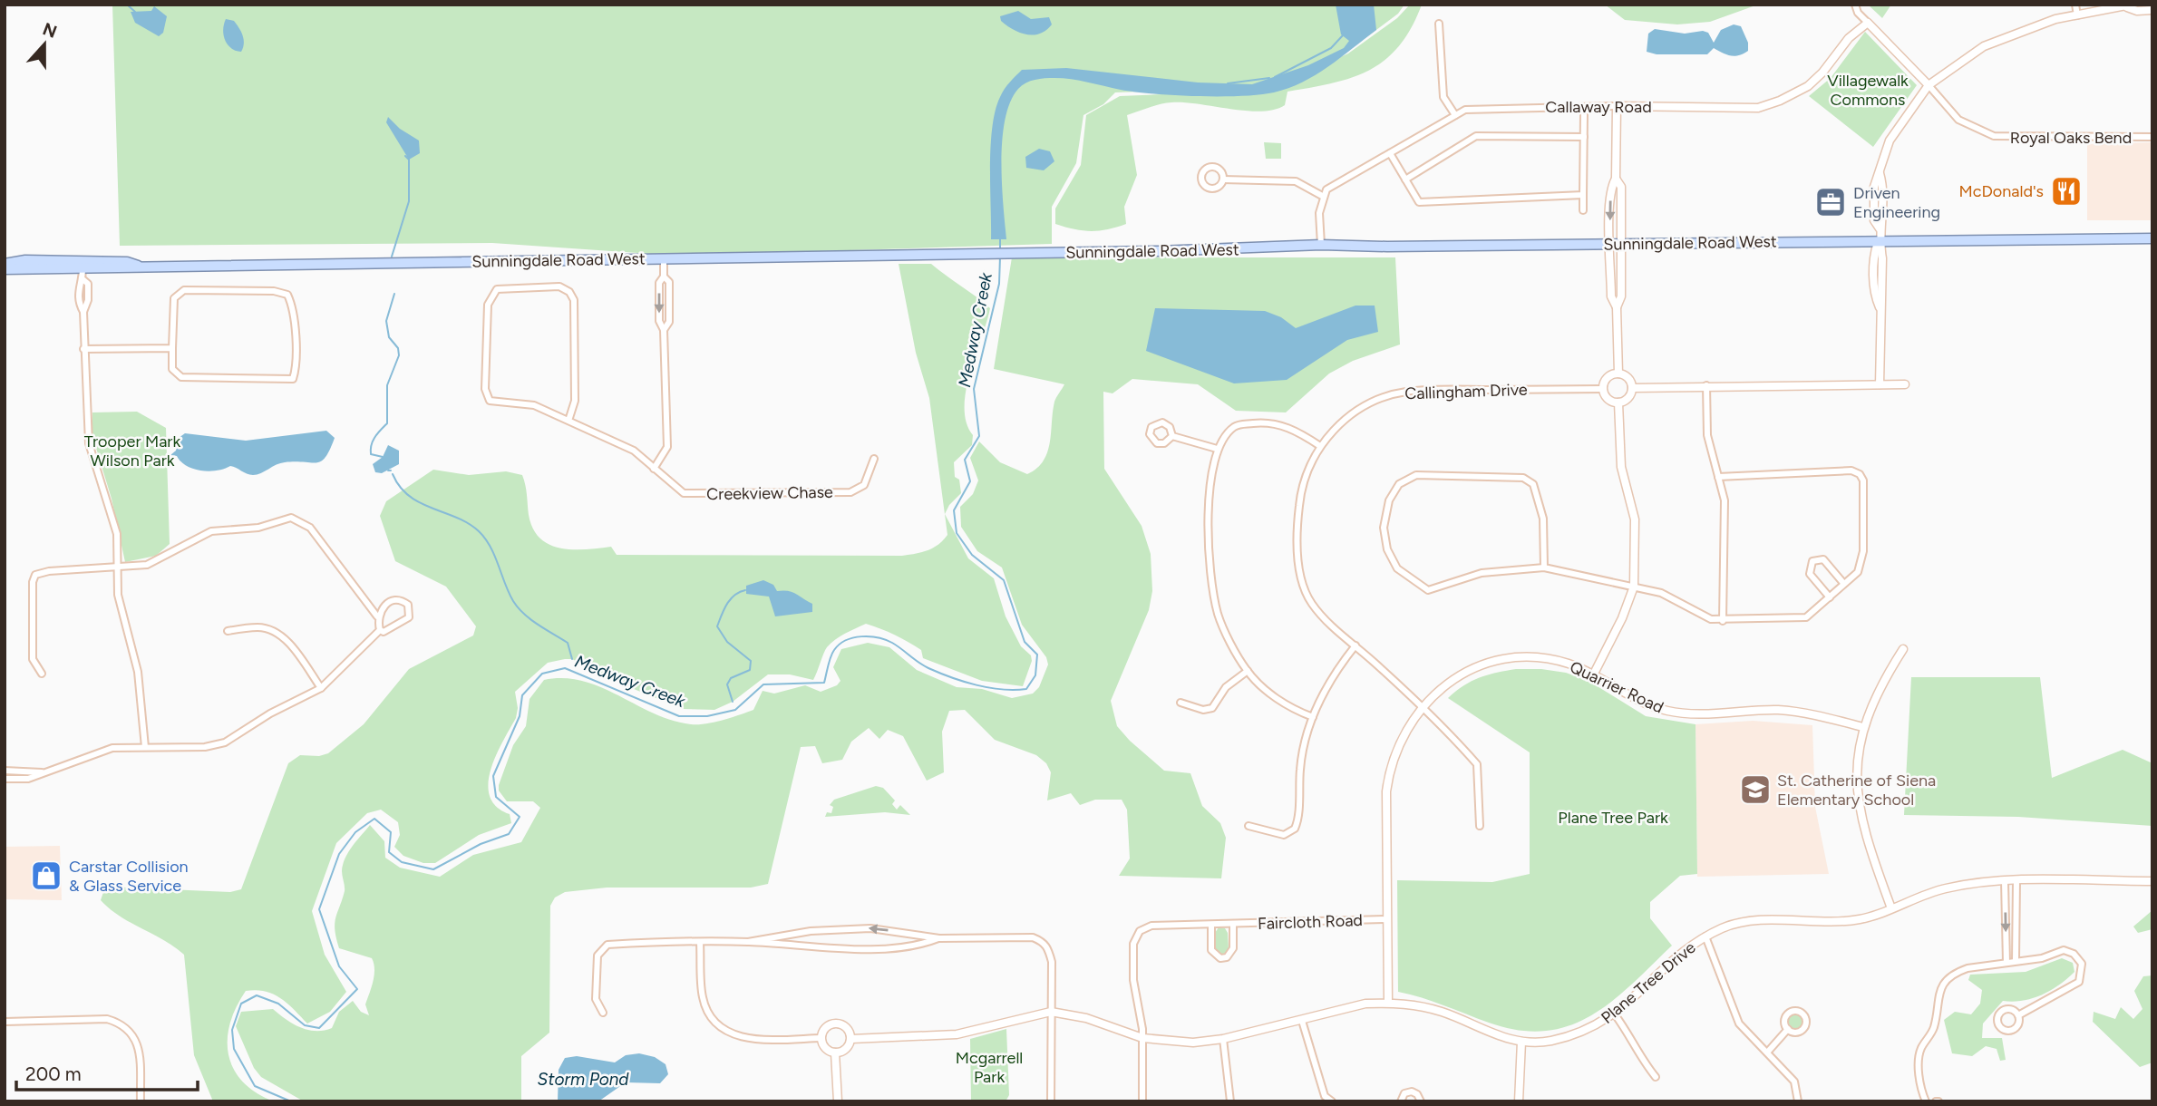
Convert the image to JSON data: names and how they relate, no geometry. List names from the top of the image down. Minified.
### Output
{"streets":{"main road":["Sunningdale Road West"],"street":["Callaway Road","Royal Oaks Bend","Callingham Drive","Creekview Chase","Quarrier Road","Faircloth Road","Plane Tree Drive"]},"crossings":[["Callaway Road","Royal Oaks Bend"],["Callingham Drive","Quarrier Road"],["Quarrier Road","Faircloth Road"],["Quarrier Road","Plane Tree Drive"],["Faircloth Road","Plane Tree Drive"]],"water":["Medway Creek","Storm Pond"],"parks":["Villagewalk Commons","Trooper Mark Wilson Park","Plane Tree Park","Mcgarrell Park"],"places":{"restaurant":["McDonald's"],"office":["Driven Engineering"],"school or university":["St. Catherine of Siena Elementary School"],"shop":["Carstar Collision & Glass Service"]},"scale_bar":"200 m","north":"top"}
